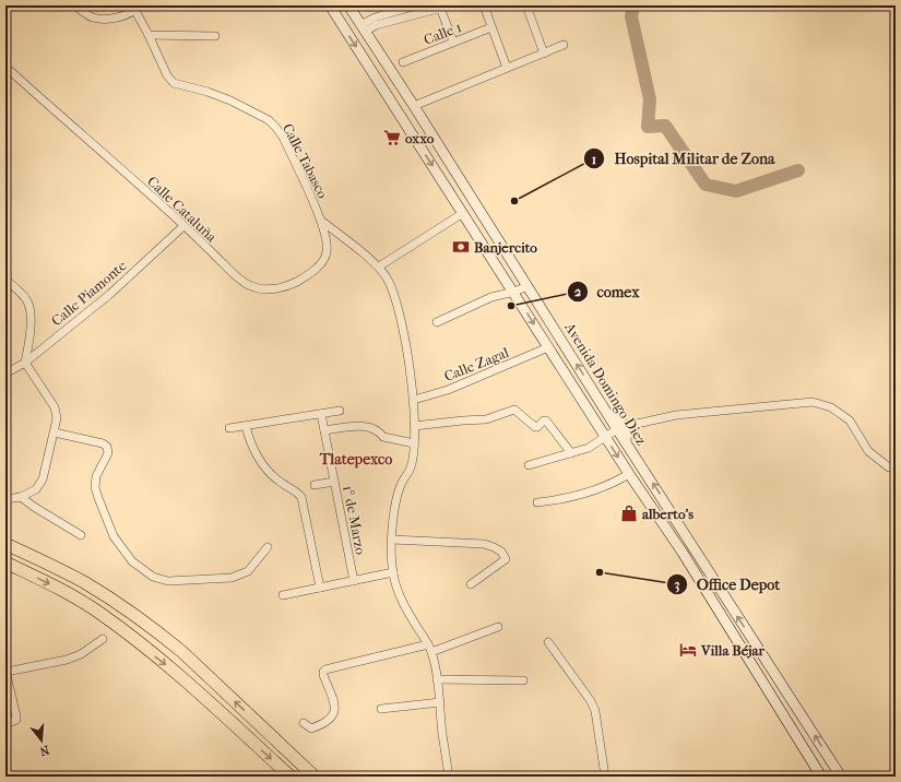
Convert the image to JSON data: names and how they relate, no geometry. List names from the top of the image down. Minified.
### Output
{"streets":{"main road":["Avenida Domingo Diez"],"street":["Calle 1","Calle Tabasco","Calle Cataluña","Calle Piamonte","Calle Zagal","1° de Marzo"]},"crossings":[["Calle Tabasco","Calle Cataluña"],["Calle Cataluña","Calle Piamonte"],["Calle Zagal","Avenida Domingo Diez"]],"districts":["Tlatepexco"],"places":{"supermarket":["oxxo"],"other":["Hospital Militar de Zona","comex","Office Depot"],"bank":["Banjercito"],"shop":["alberto's"],"hotel":["Villa Béjar"]},"north":"bottom"}
